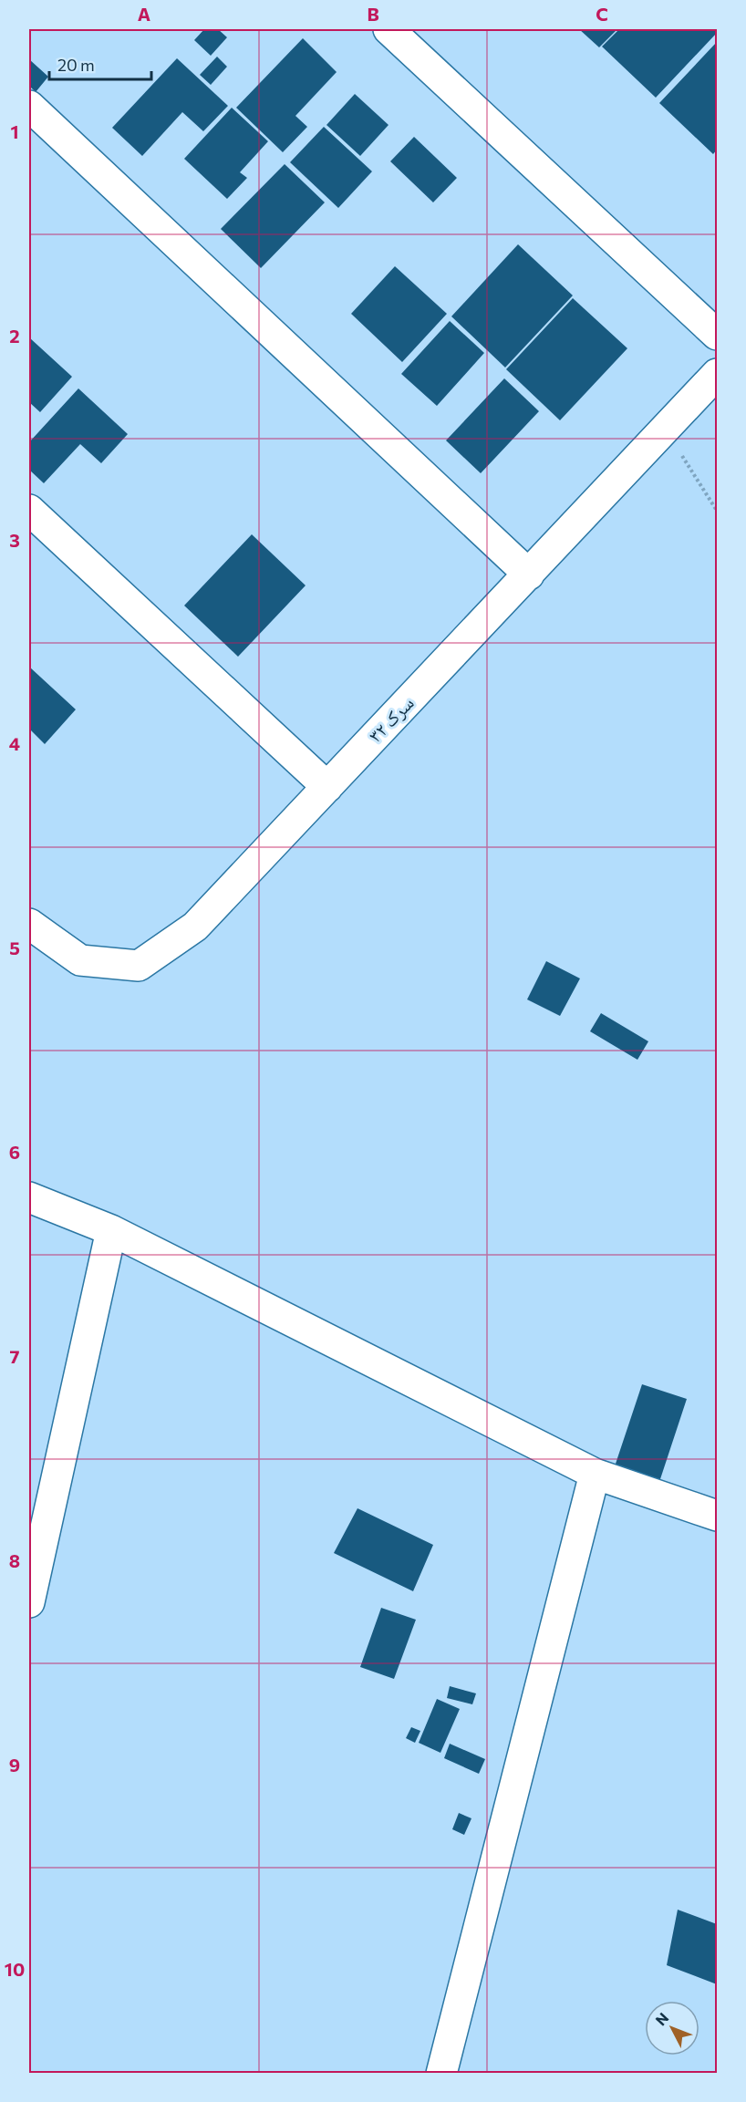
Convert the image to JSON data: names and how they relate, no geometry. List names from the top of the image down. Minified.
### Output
{"streets":{"street":["سرک ۳۲"]},"scale_bar":"20 m","north":"top left","grid":{"columns":["A","B","C"],"rows":["1","2","3","4","5","6","7","8","9","10"]}}
